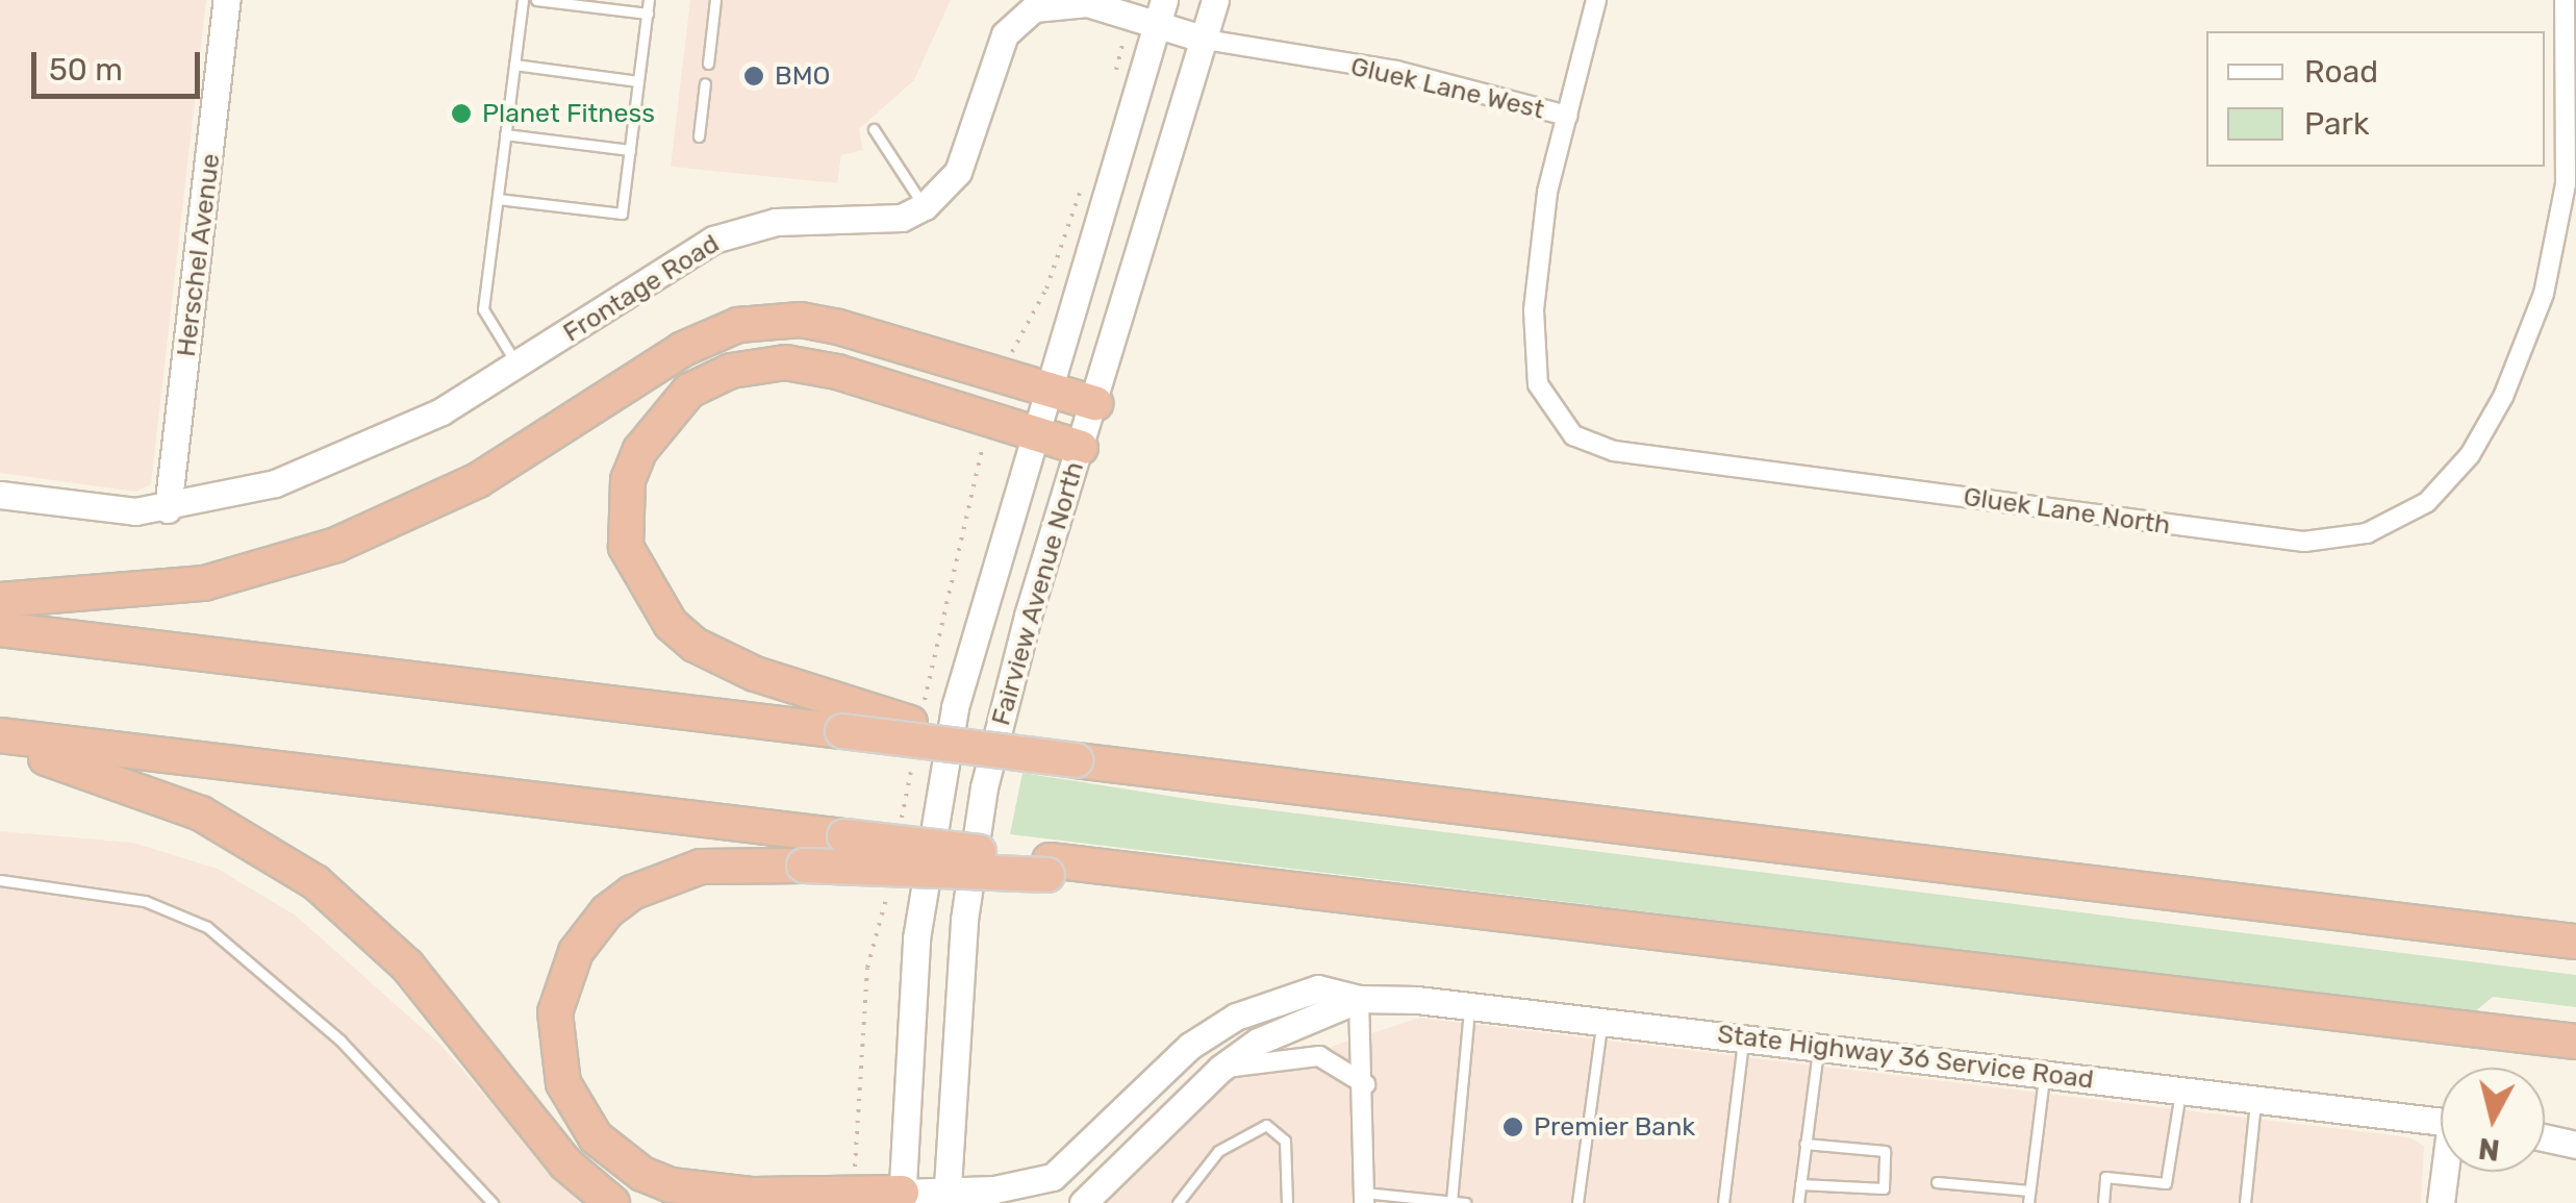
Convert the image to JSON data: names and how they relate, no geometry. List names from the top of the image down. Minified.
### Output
{"streets":{"street":["Gluek Lane West","Herschel Avenue","Frontage Road","Gluek Lane North","Fairview Avenue North","State Highway 36 Service Road"]},"crossings":[["Gluek Lane West","Frontage Road"],["Gluek Lane West","Gluek Lane North"],["Gluek Lane West","Fairview Avenue North"],["Herschel Avenue","Frontage Road"],["Frontage Road","Fairview Avenue North"],["Fairview Avenue North","State Highway 36 Service Road"]],"places":["BMO","Planet Fitness","Premier Bank"],"legend":["Road","Park"],"scale_bar":"50 m","north":"bottom"}
